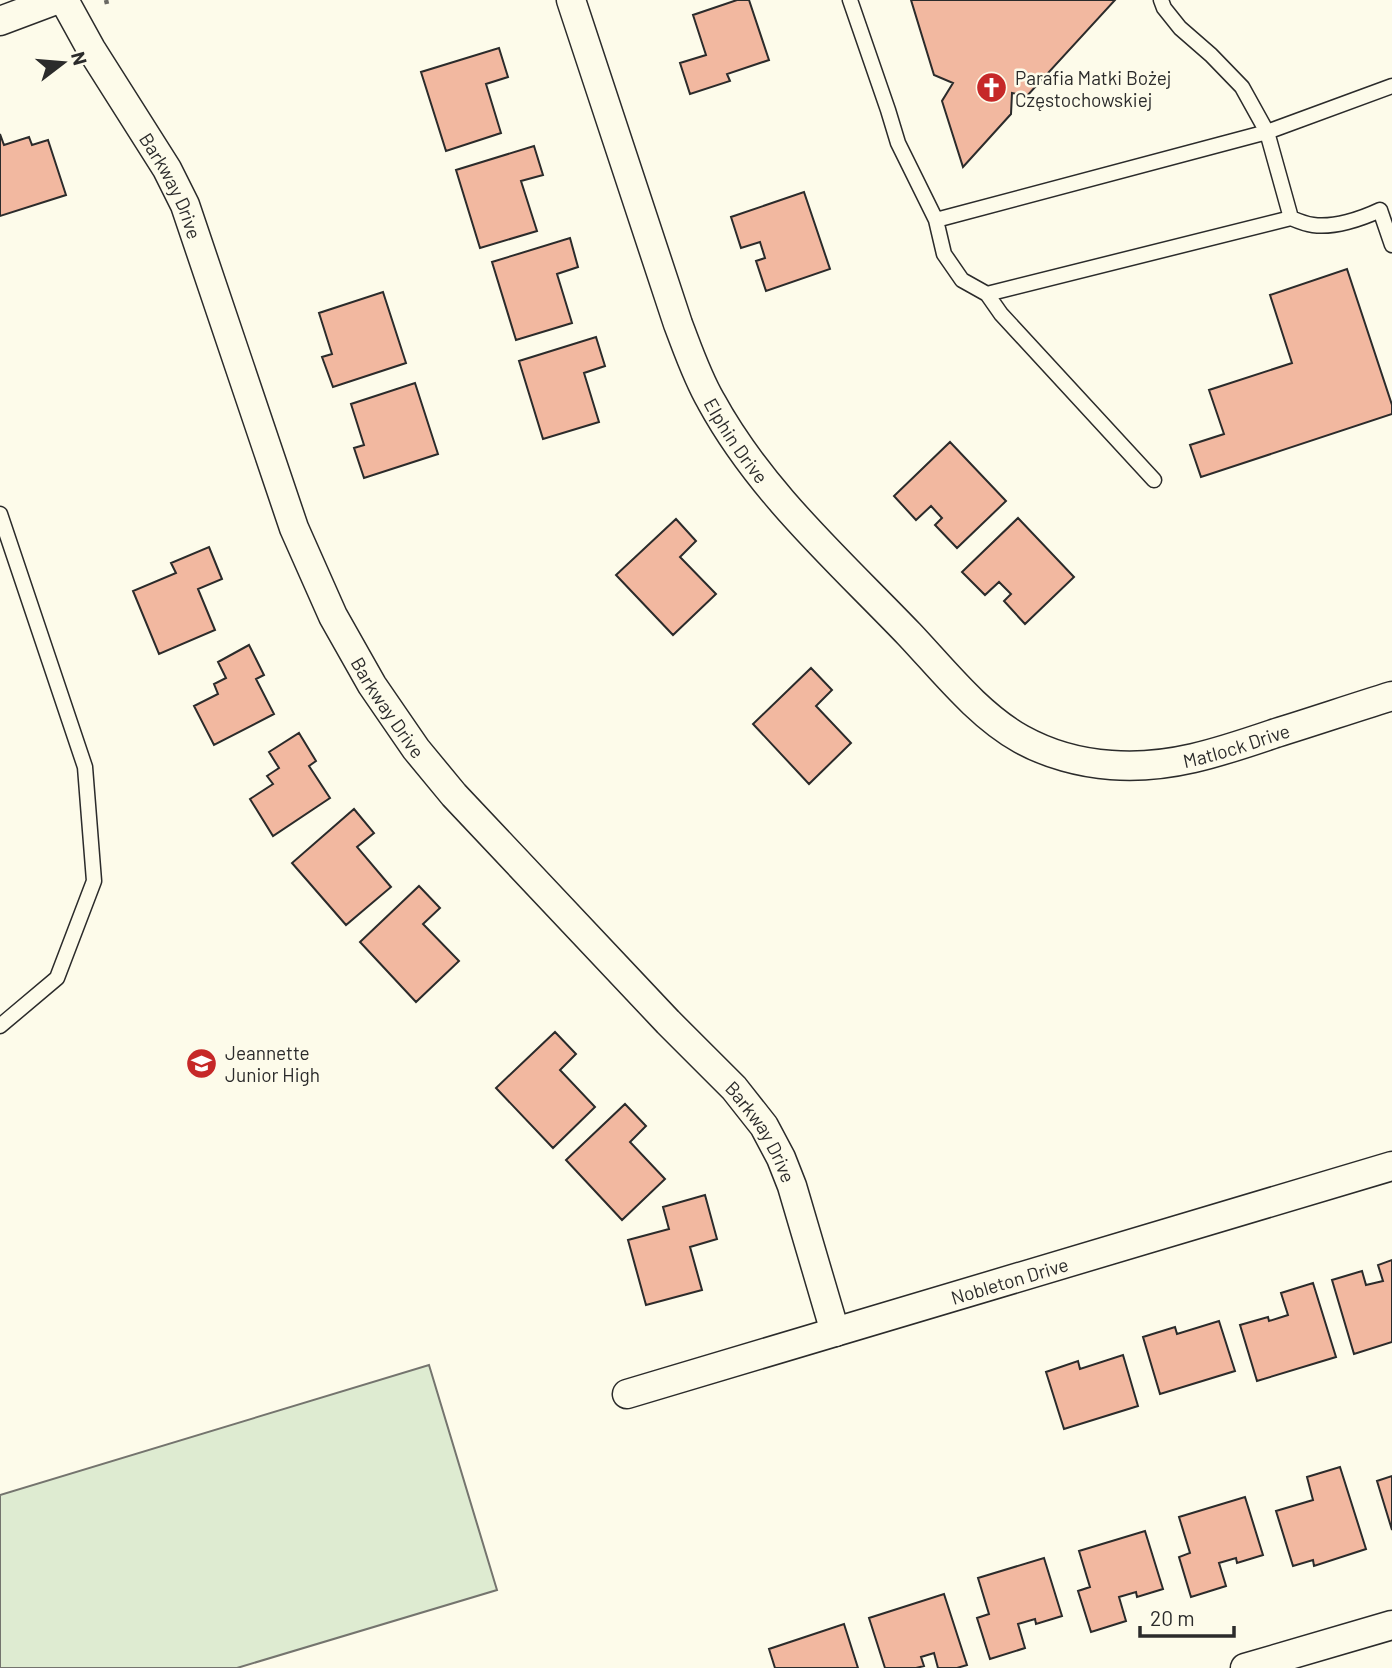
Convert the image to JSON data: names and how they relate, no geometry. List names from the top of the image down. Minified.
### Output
{"streets":{"street":["Barkway Drive","Elphin Drive","Matlock Drive","Nobleton Drive"]},"crossings":[["Barkway Drive","Nobleton Drive"],["Elphin Drive","Matlock Drive"]],"places":{"church":["Parafia Matki Bożej Częstochowskiej"],"school or university":["Jeannette Junior High"]},"scale_bar":"20 m","north":"right"}
